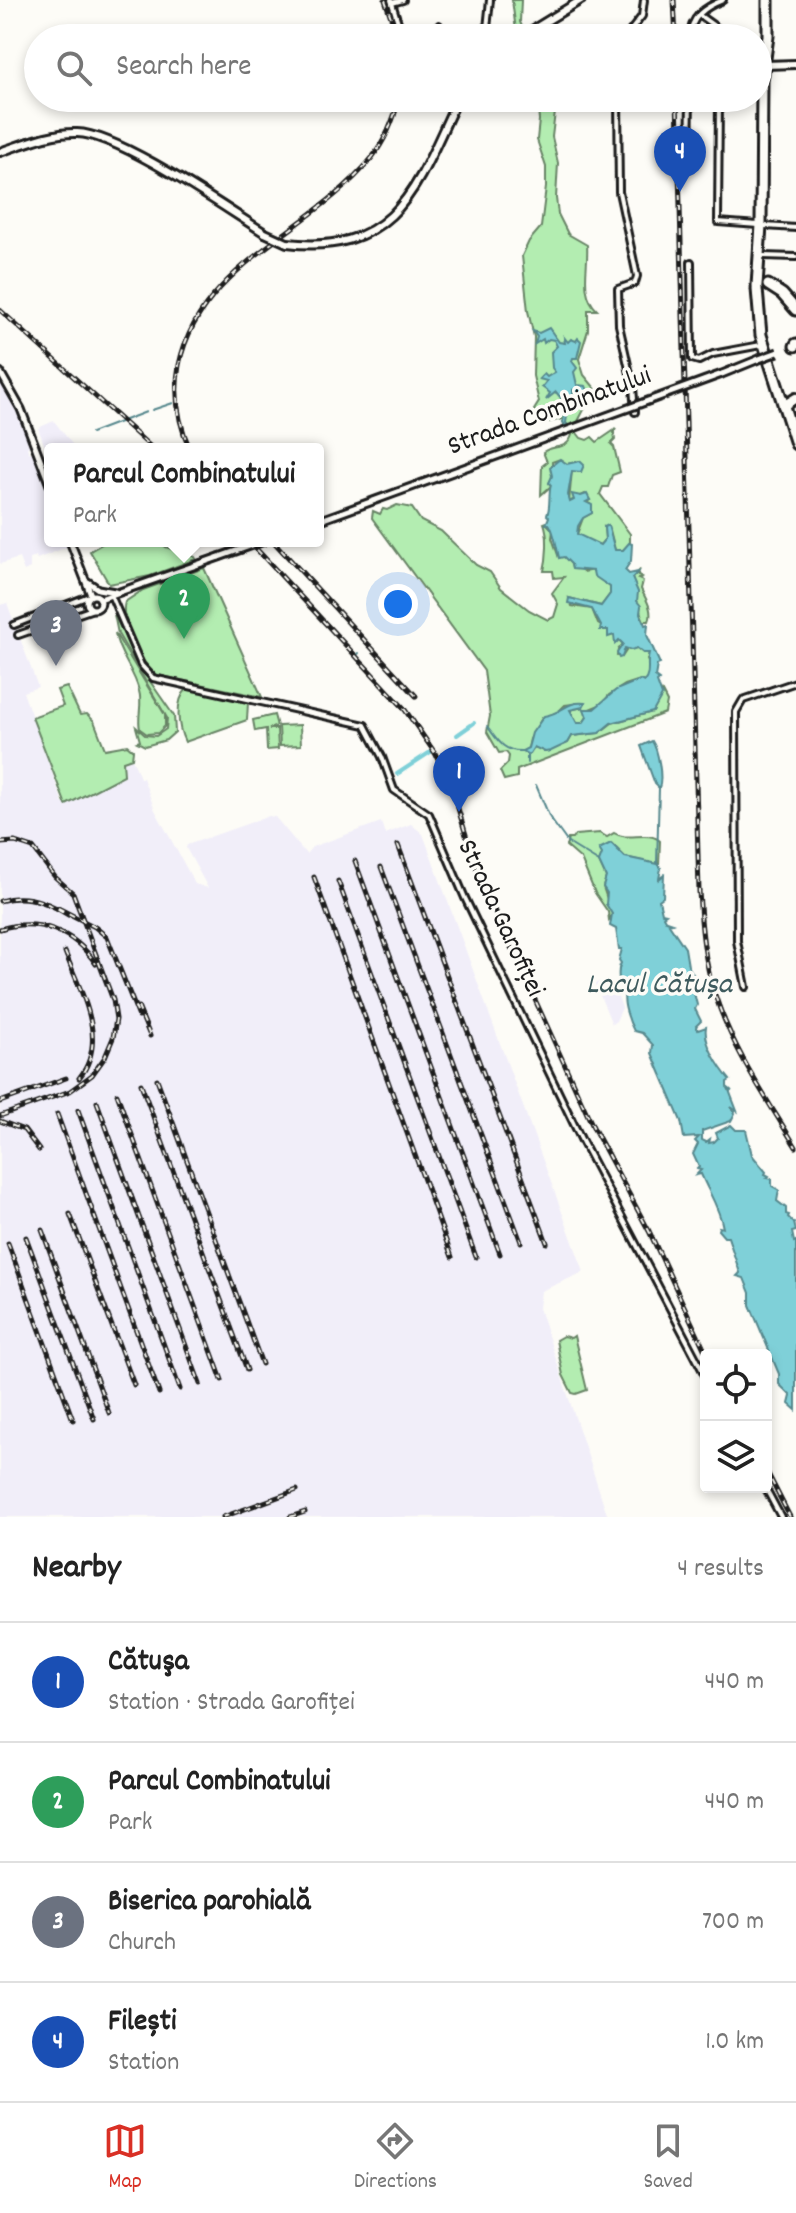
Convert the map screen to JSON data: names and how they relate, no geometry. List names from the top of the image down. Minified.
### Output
{"streets":{"street":["Strada Combinatului","Strada Garofiței"]},"water":["Lacul Cătușa"],"page":{"search":"Search here","pins":["4","2","3","1"],"popup":["Parcul Combinatului","Park"],"heading":["Nearby","4 results"],"list":[{"mark":"1","name":"Cătuşa","note":"Station · Strada Garofiței","value":"440 m"},{"mark":"2","name":"Parcul Combinatului","note":"Park","value":"440 m"},{"mark":"3","name":"Biserica parohială","note":"Church","value":"700 m"},{"mark":"4","name":"Filești","note":"Station","value":"1.0 km"}],"nav":["Map","Directions","Saved"]}}
